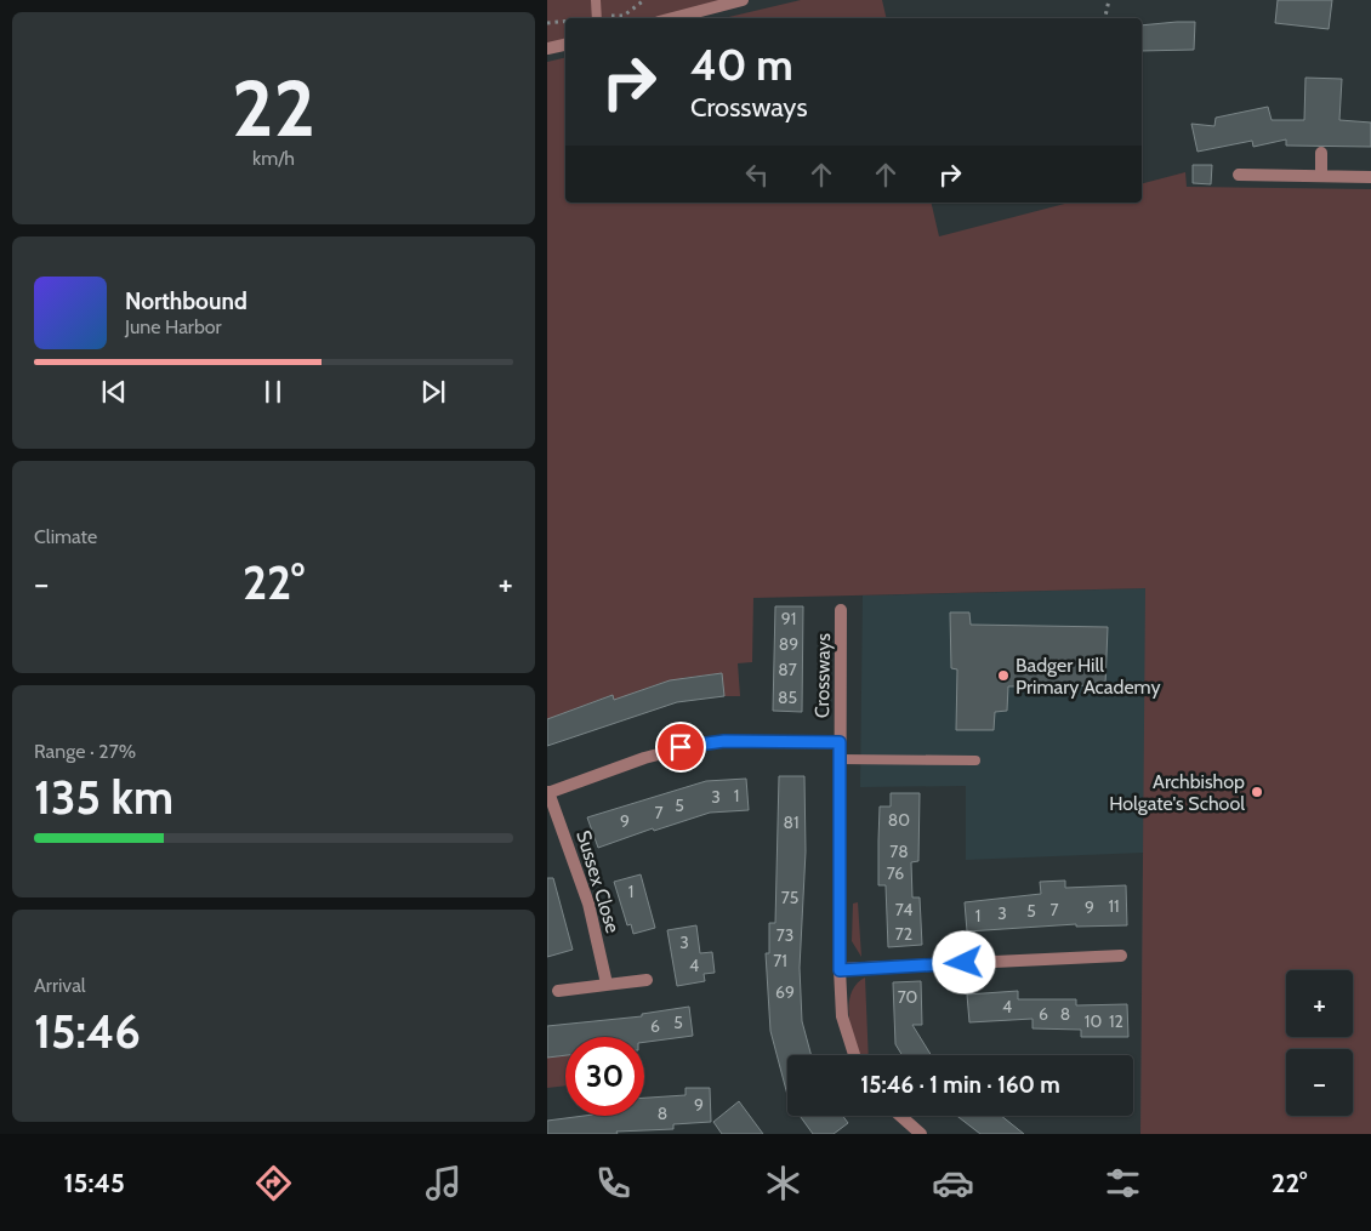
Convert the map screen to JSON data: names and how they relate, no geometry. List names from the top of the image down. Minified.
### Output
{"streets":{"street":["Crossways","Sussex Close"]},"places":["Badger Hill Primary Academy","Archbishop Holgate's School"],"house_numbers":["91","89","87","85","1","3","5","7","80","9","81","78","76","1","75","11","9","74","7","5","3","1","72","73","3","71","4","69","70","4","6","8","10","12","5","6","9","8"],"page":{"tile":[["22","km/h"],"Climate",["Range · 27%","135 km"],["Arrival","15:46"]],"turn":["40 m","Crossways"],"song":["Northbound","June Harbor"],"heat":["−","22°","+"],"map_buttons":["+","−"],"limit":"30","trip":"15:46 · 1 min · 160 m","tabs":["15:45","22°"]}}
